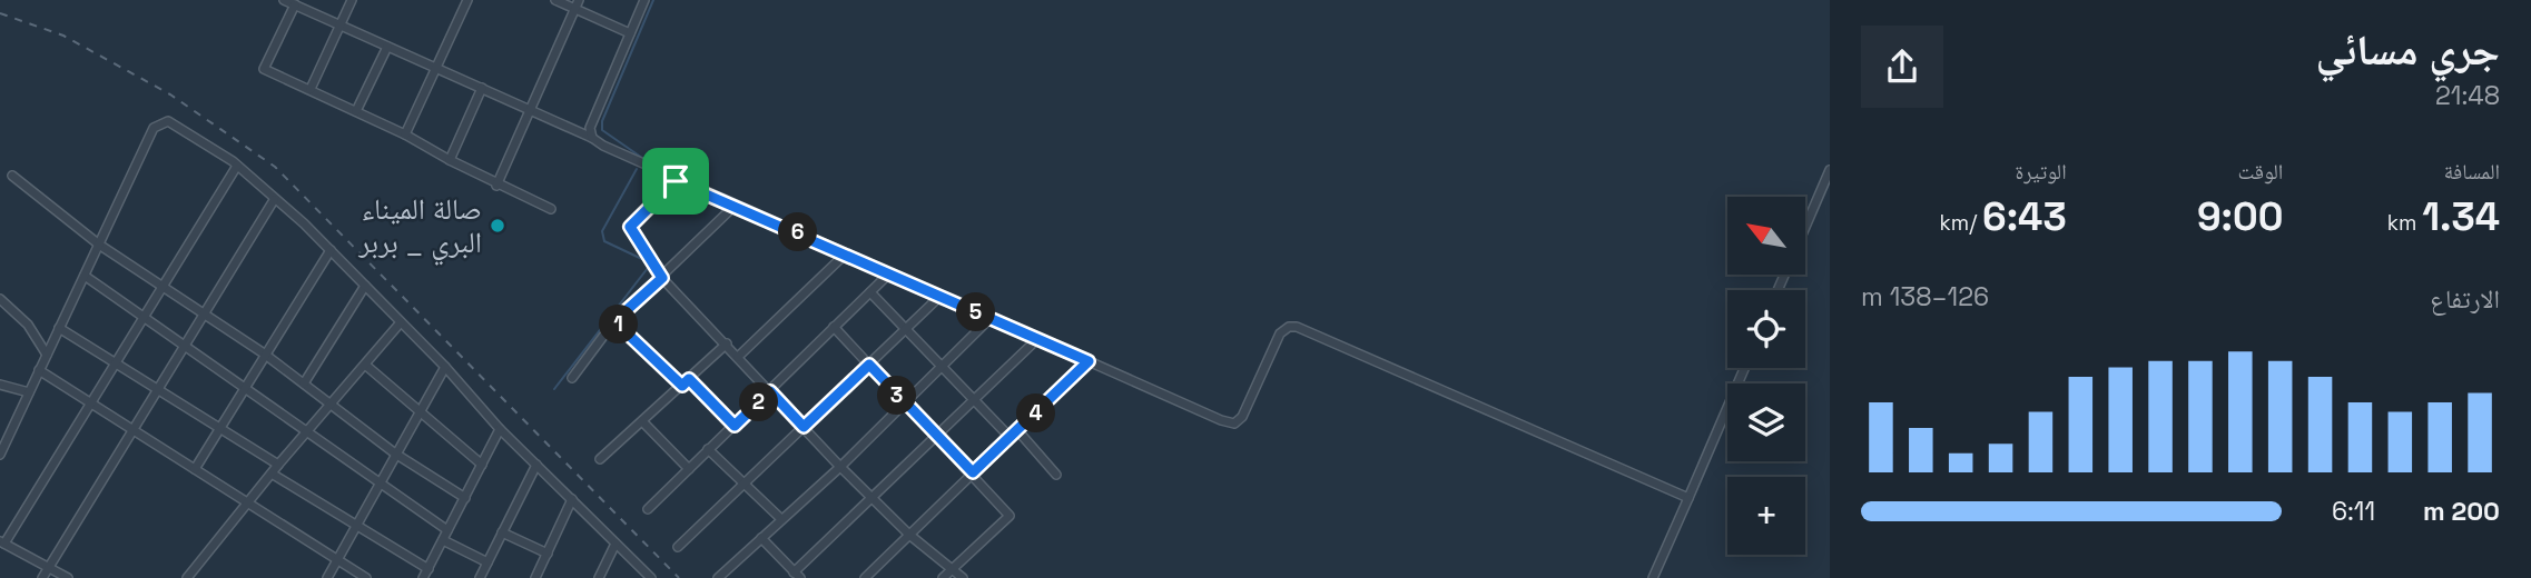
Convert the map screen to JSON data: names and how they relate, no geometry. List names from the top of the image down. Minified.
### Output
{"places":["صالة الميناء البري _ بربر"],"north":"top left","page":{"heading":["جري مسائي","21:48"],"stats":[["المسافة","1.34 km"],["الوقت","9:00"],["الوتيرة","6:43 /km"]],"map_buttons":"+","pins":["6","5","1","3","2","4"],"chart":["الارتفاع","126–138 m"],"list":[{"name":"200 m","note":"6:11"}]}}
